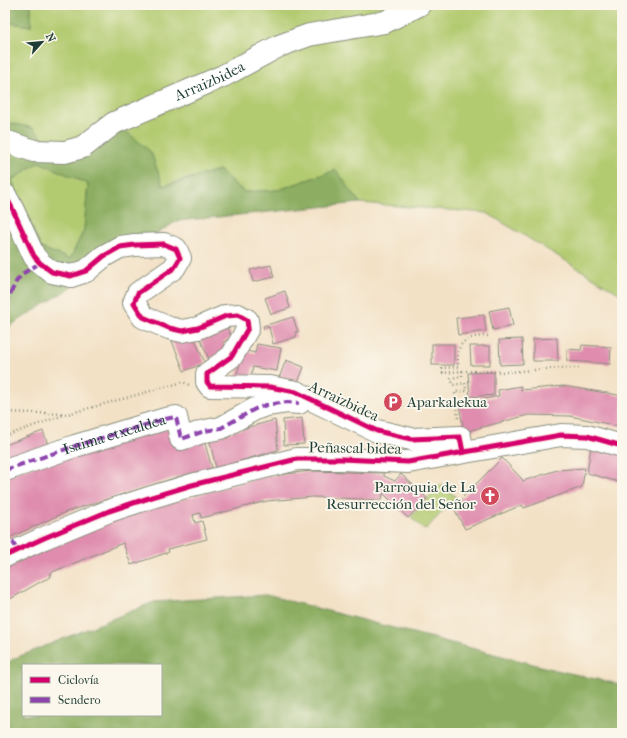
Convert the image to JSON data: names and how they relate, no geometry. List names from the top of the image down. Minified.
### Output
{"streets":{"street":["Arraizbidea","Isaima etxealdea","Peñascal bidea"]},"crossings":[["Arraizbidea","Peñascal bidea"]],"places":{"parking":["Aparkalekua"],"church":["Parroquia de La Resurrección del Señor"]},"legend":["Ciclovía","Sendero"],"north":"top right"}
